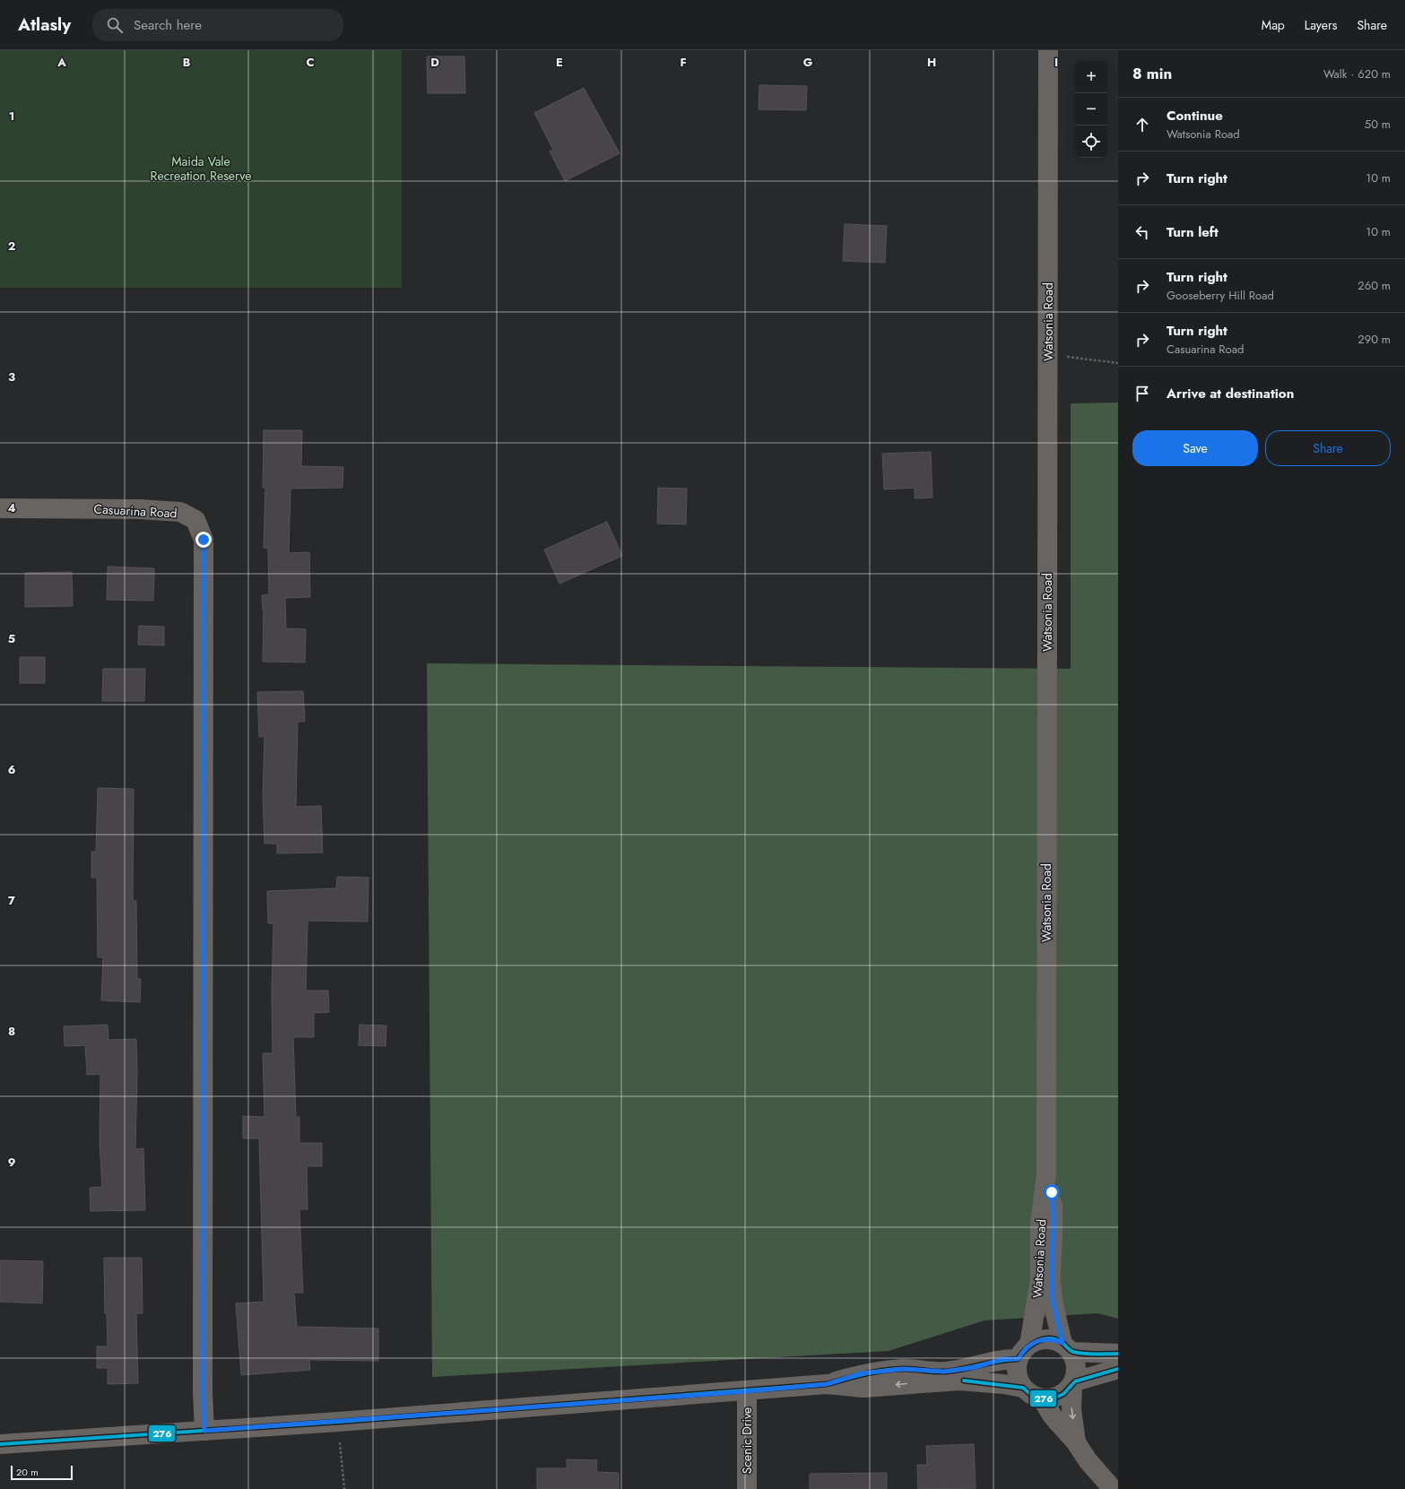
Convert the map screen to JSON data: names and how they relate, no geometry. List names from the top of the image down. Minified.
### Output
{"streets":{"street":["Watsonia Road","Casuarina Road","Scenic Drive"]},"parks":["Maida Vale Recreation Reserve"],"lines":["transit line 276"],"scale_bar":"20 m","page":{"header":"Atlasly","search":"Search here","nav":["Map","Layers","Share"],"heading":["8 min","Walk · 620 m"],"map_buttons":["+","−"],"list":[["Continue","Watsonia Road","50 m"],["Turn right","10 m"],["Turn left","10 m"],["Turn right","Gooseberry Hill Road","260 m"],["Turn right","Casuarina Road","290 m"],"Arrive at destination"],"buttons":["Save","Share"],"scale":"20 m"},"grid":{"columns":["A","B","C","D","E","F","G","H","I"],"rows":["1","2","3","4","5","6","7","8","9"]}}
